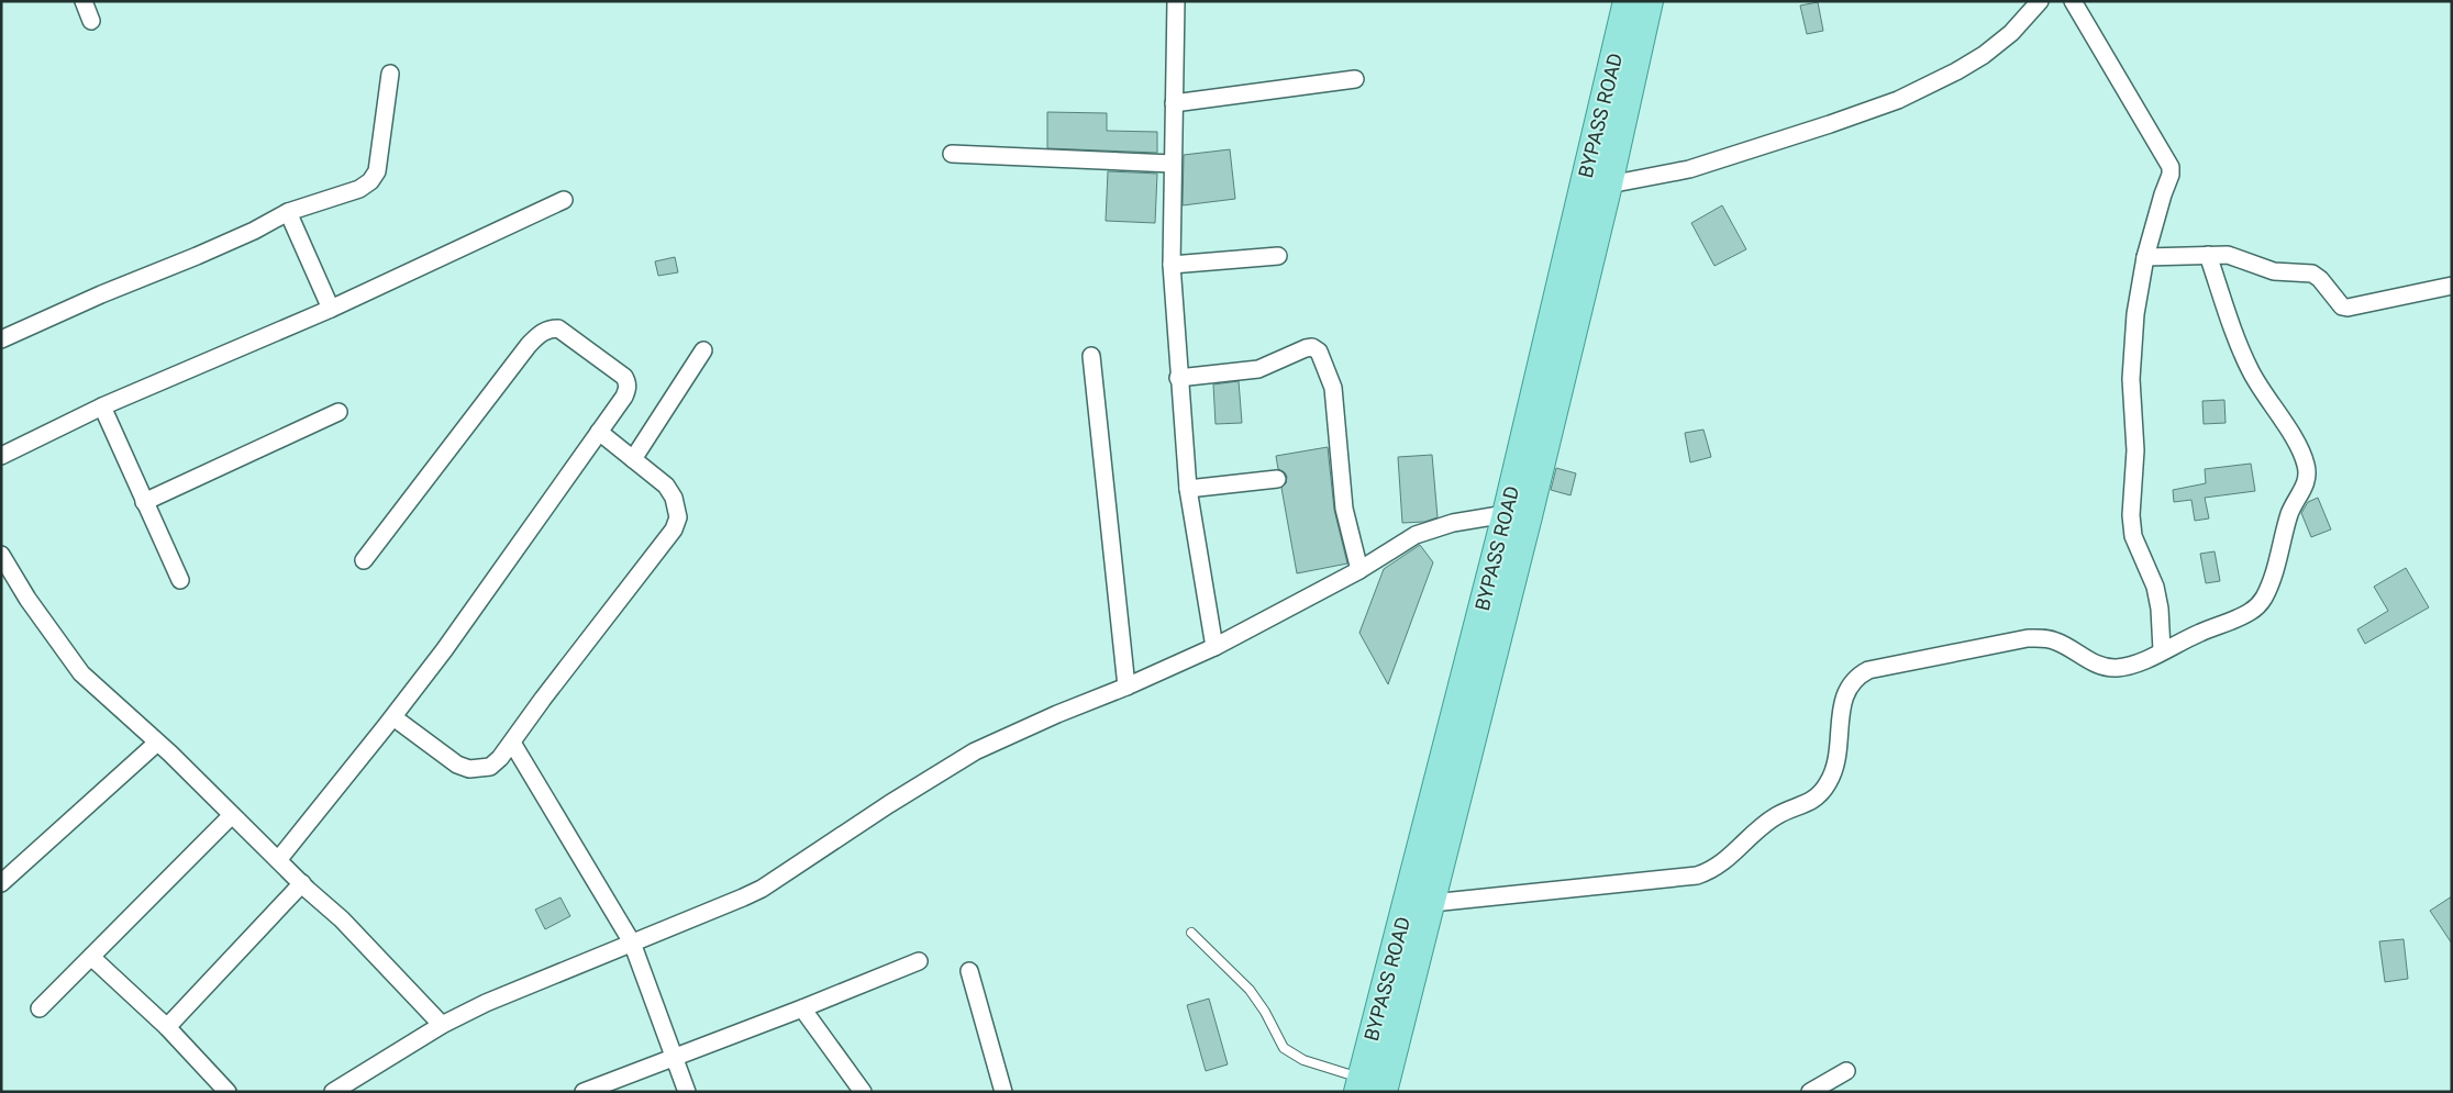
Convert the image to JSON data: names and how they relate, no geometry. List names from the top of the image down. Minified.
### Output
{"streets":{"main road":["BYPASS ROAD"]}}
